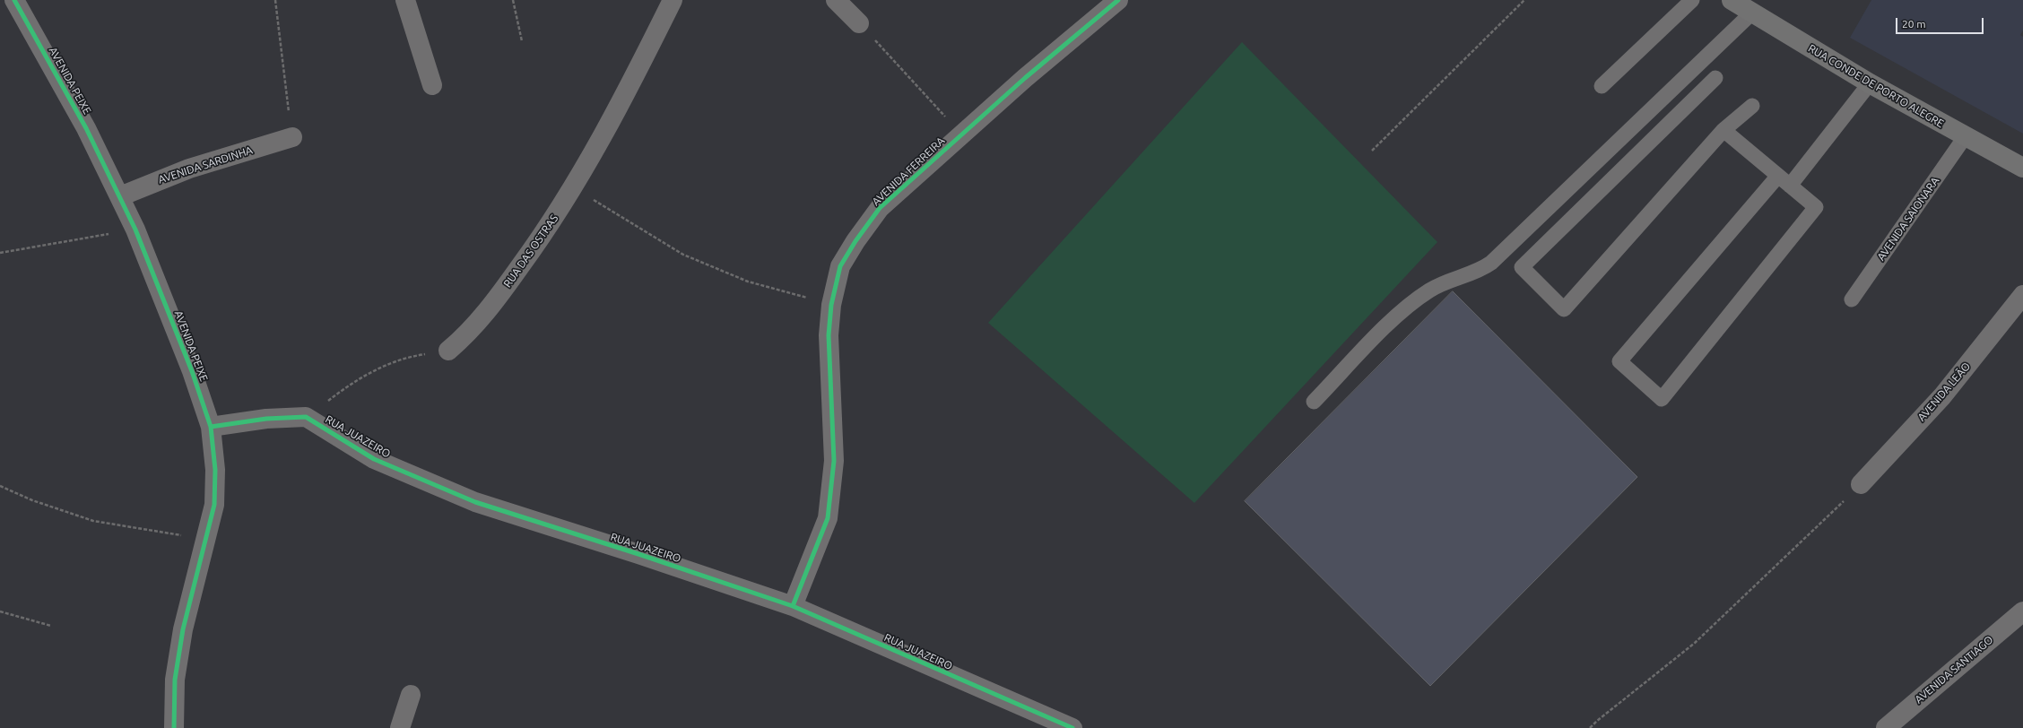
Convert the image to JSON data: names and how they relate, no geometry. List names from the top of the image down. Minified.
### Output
{"streets":{"main road":["RUA CONDE DE PORTO ALEGRE"],"street":["AVENIDA PEIXE","AVENIDA SARDINHA","AVENIDA FERREIRA","RUA DAS OSTRAS","AVENIDA LEÃO","RUA JUAZEIRO","AVENIDA SANTIAGO"],"lane":["AVENIDA SAIONARA"]},"crossings":[["AVENIDA PEIXE","AVENIDA SARDINHA"],["RUA CONDE DE PORTO ALEGRE","AVENIDA SAIONARA"],["AVENIDA FERREIRA","RUA JUAZEIRO"]],"scale_bar":"20 m"}
